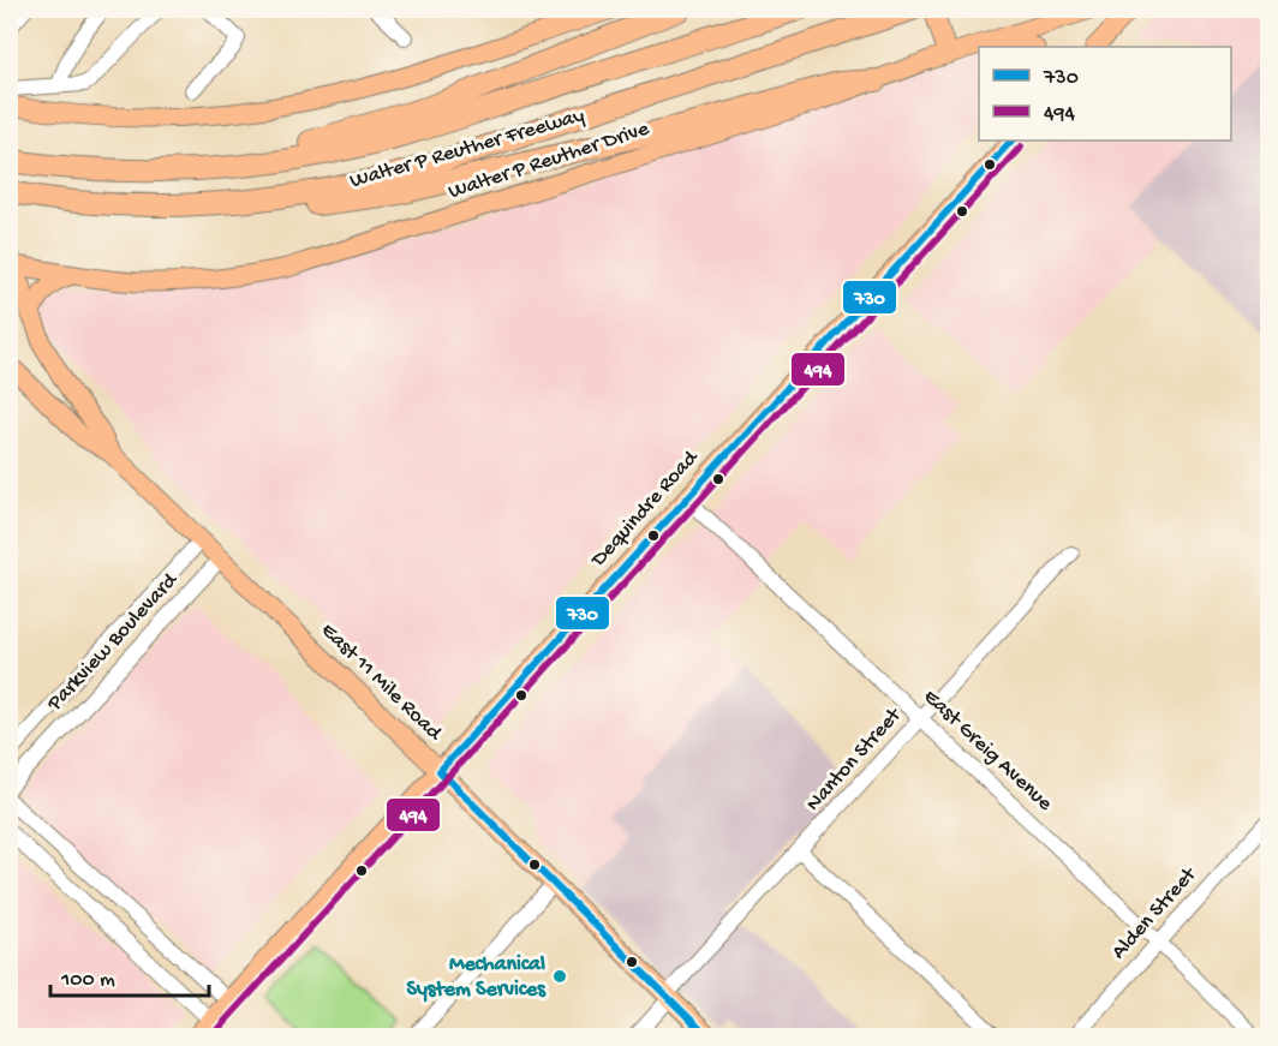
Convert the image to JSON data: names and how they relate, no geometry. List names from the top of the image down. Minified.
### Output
{"streets":{"highway":["Walter P Reuther Freeway"],"main road":["Walter P Reuther Drive","Dequindre Road","East 11 Mile Road"],"street":["Parkview Boulevard","East Greig Avenue","Nanton Street","Alden Street"]},"crossings":[["Walter P Reuther Drive","East 11 Mile Road"],["Dequindre Road","East 11 Mile Road"],["Dequindre Road","East Greig Avenue"],["Parkview Boulevard","East 11 Mile Road"],["East 11 Mile Road","Nanton Street"],["East Greig Avenue","Nanton Street"],["East Greig Avenue","Alden Street"]],"places":["Mechanical System Services"],"lines":["transit line 730","transit line 494"],"legend":["730","494"],"scale_bar":"100 m"}
